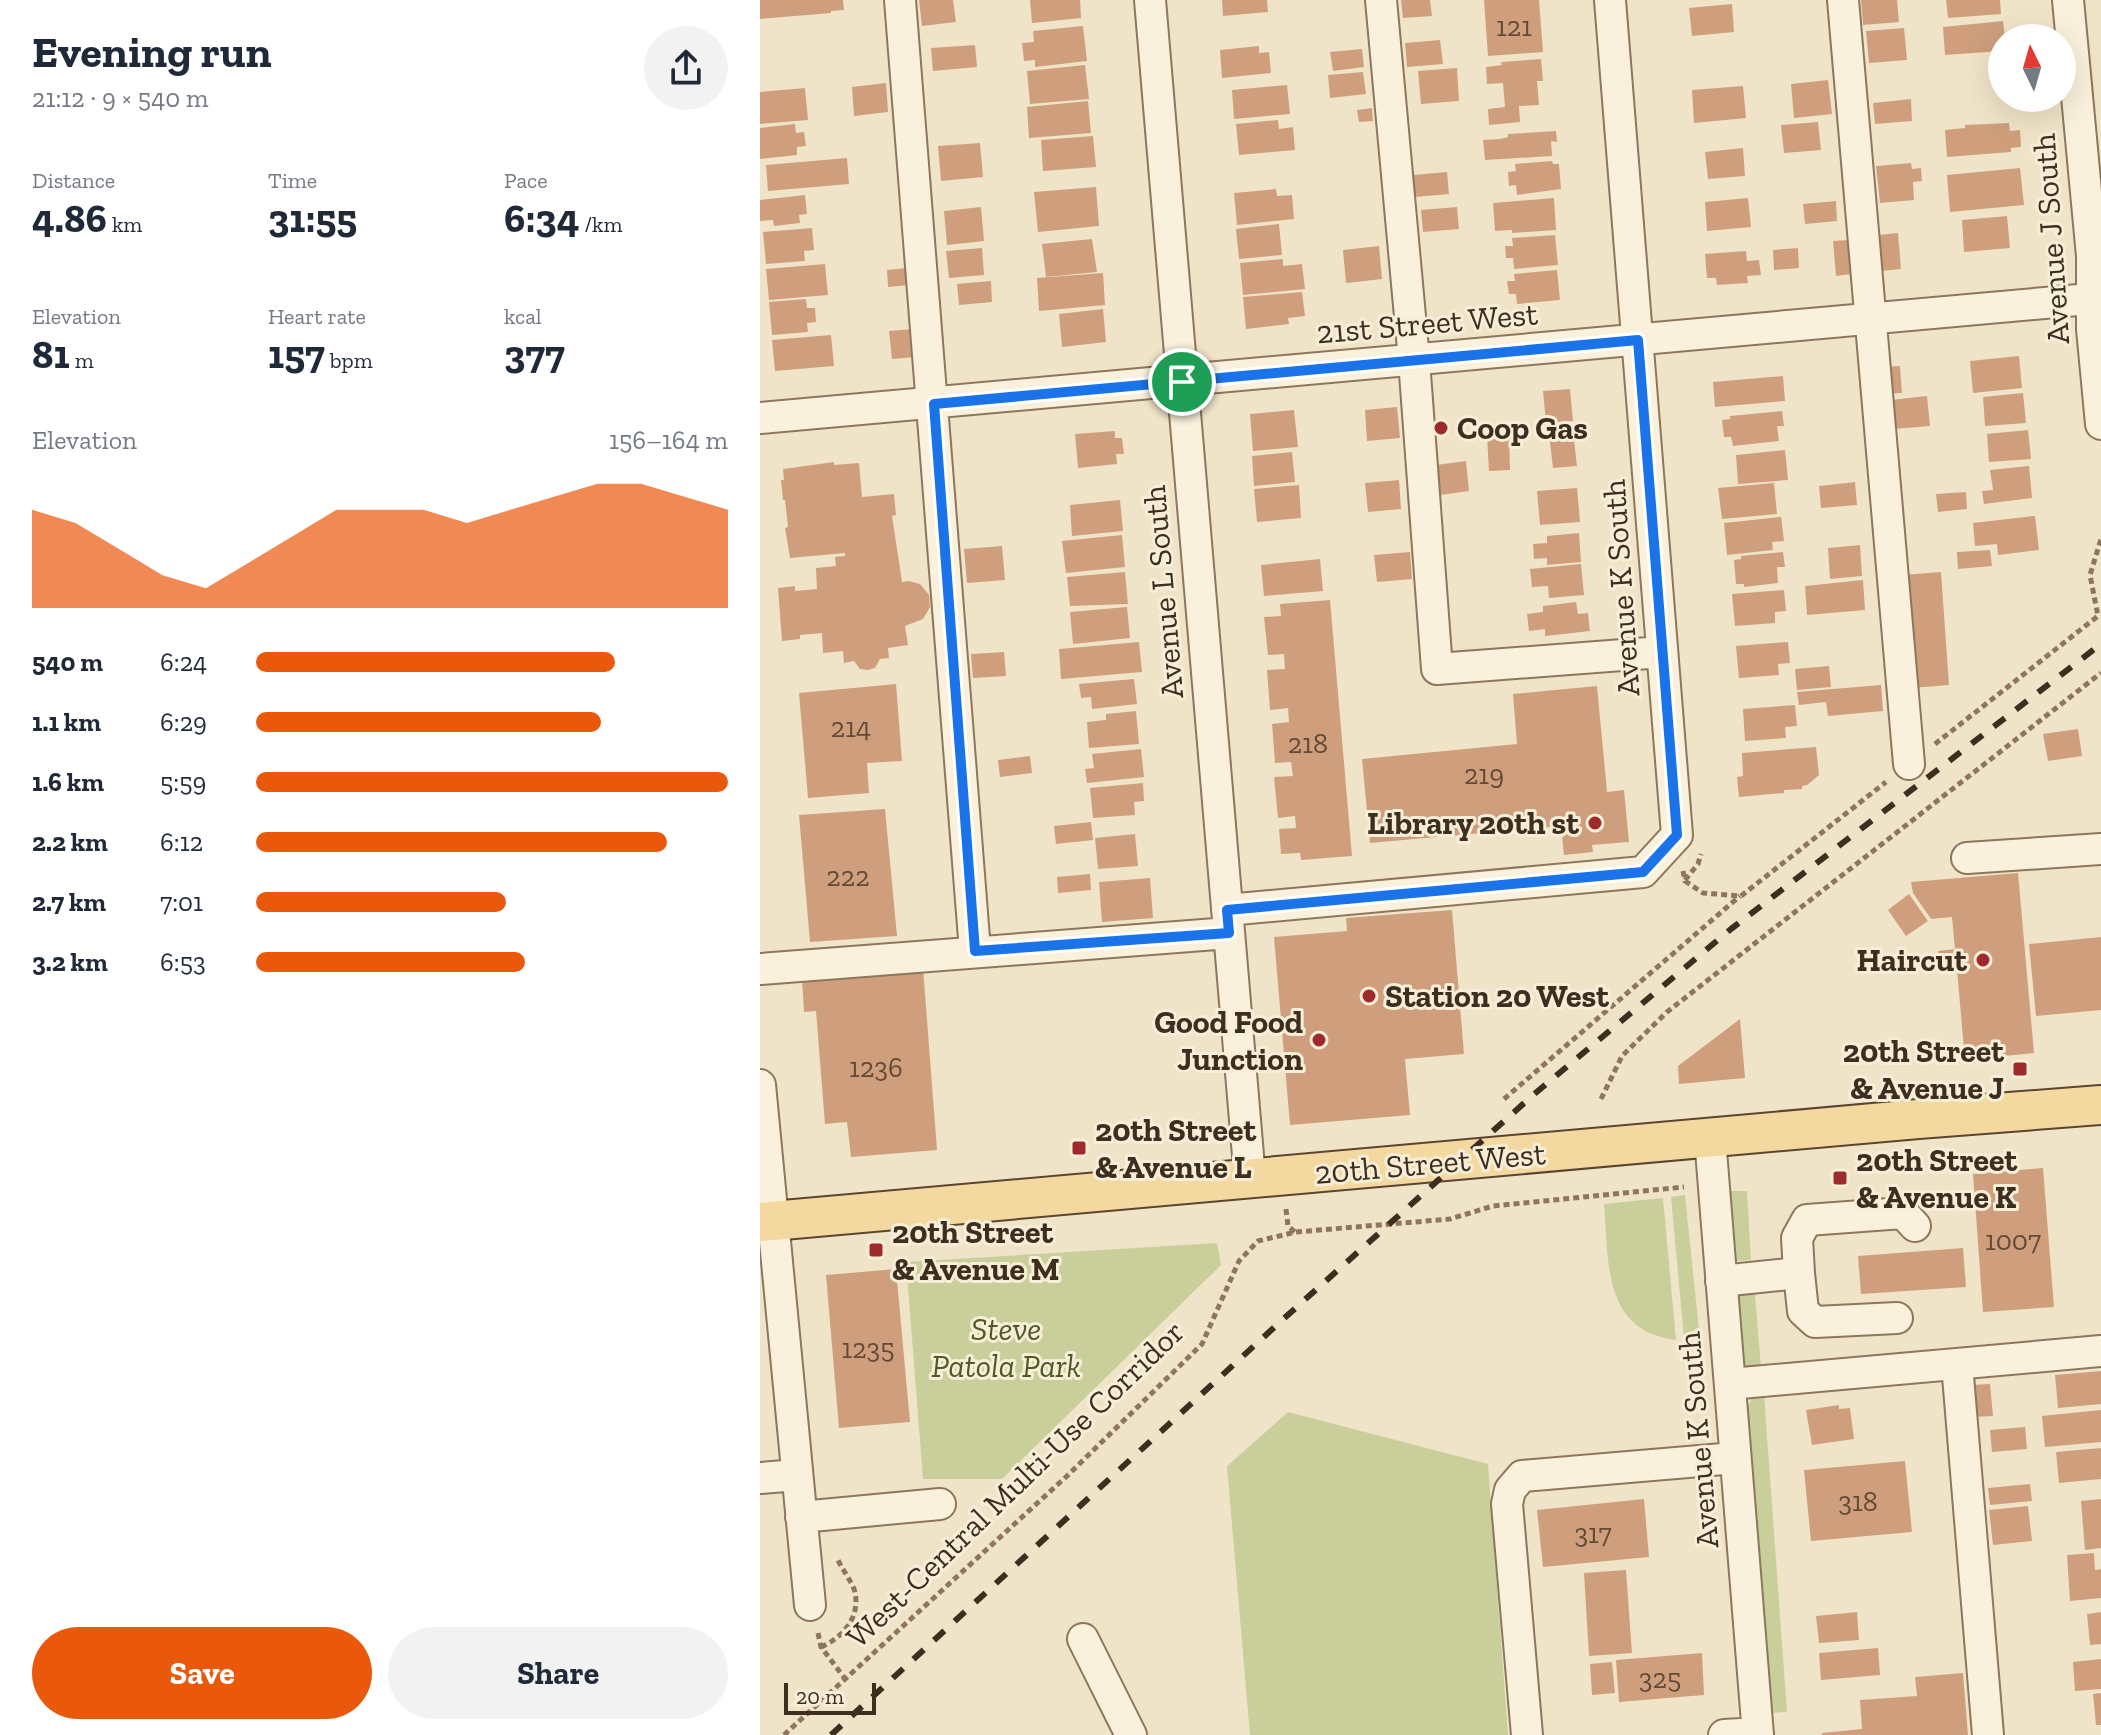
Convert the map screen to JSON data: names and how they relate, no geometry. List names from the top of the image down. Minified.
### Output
{"streets":{"main road":["20th Street West"],"street":["Avenue J South","21st Street West","Avenue K South","Avenue L South"],"path":["West-Central Multi-Use Corridor"]},"crossings":[["Avenue J South","21st Street West"],["21st Street West","Avenue K South"],["21st Street West","Avenue L South"],["Avenue K South","20th Street West"],["Avenue K South","West-Central Multi-Use Corridor"],["Avenue L South","20th Street West"]],"parks":["Steve Patola Park"],"places":{"other":["Coop Gas","Library 20th st","Haircut","Station 20 West","Good Food Junction"],"transit":["20th Street & Avenue J","20th Street & Avenue L","20th Street & Avenue K","20th Street & Avenue M"]},"house_numbers":["121","214","218","219","222","1236","1007","1235","318","317","325"],"scale_bar":"20 m","north":"top","page":{"heading":["Evening run","21:12 · 9 × 540 m"],"stats":[["Distance","4.86 km"],["Time","31:55"],["Pace","6:34 /km"],["Elevation","81 m"],["Heart rate","157 bpm"],["kcal","377"]],"chart":["Elevation","156–164 m"],"list":[{"name":"540 m","note":"6:24"},{"name":"1.1 km","note":"6:29"},{"name":"1.6 km","note":"5:59"},{"name":"2.2 km","note":"6:12"},{"name":"2.7 km","note":"7:01"},{"name":"3.2 km","note":"6:53"}],"buttons":["Save","Share"],"scale":"20 m"}}
